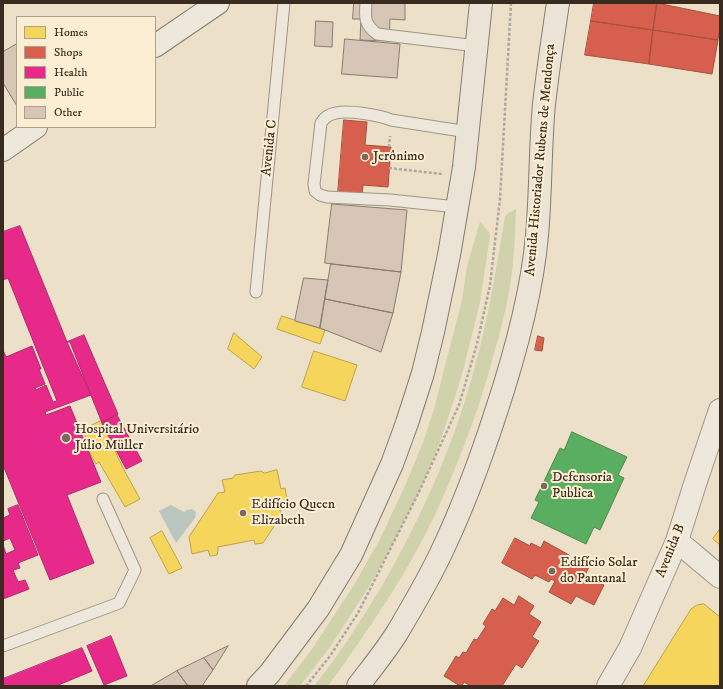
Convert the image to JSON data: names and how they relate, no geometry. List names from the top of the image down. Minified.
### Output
{"streets":{"main road":["Avenida Historiador Rubens de Mendonça"],"street":["Avenida B"],"lane":["Avenida C"]},"places":["Jerônimo","Hospital Universitário Júlio Müller","Defensoria Publica","Edifício Queen Elizabeth","Edifício Solar do Pantanal"],"legend":["Homes","Shops","Health","Public","Other"]}
